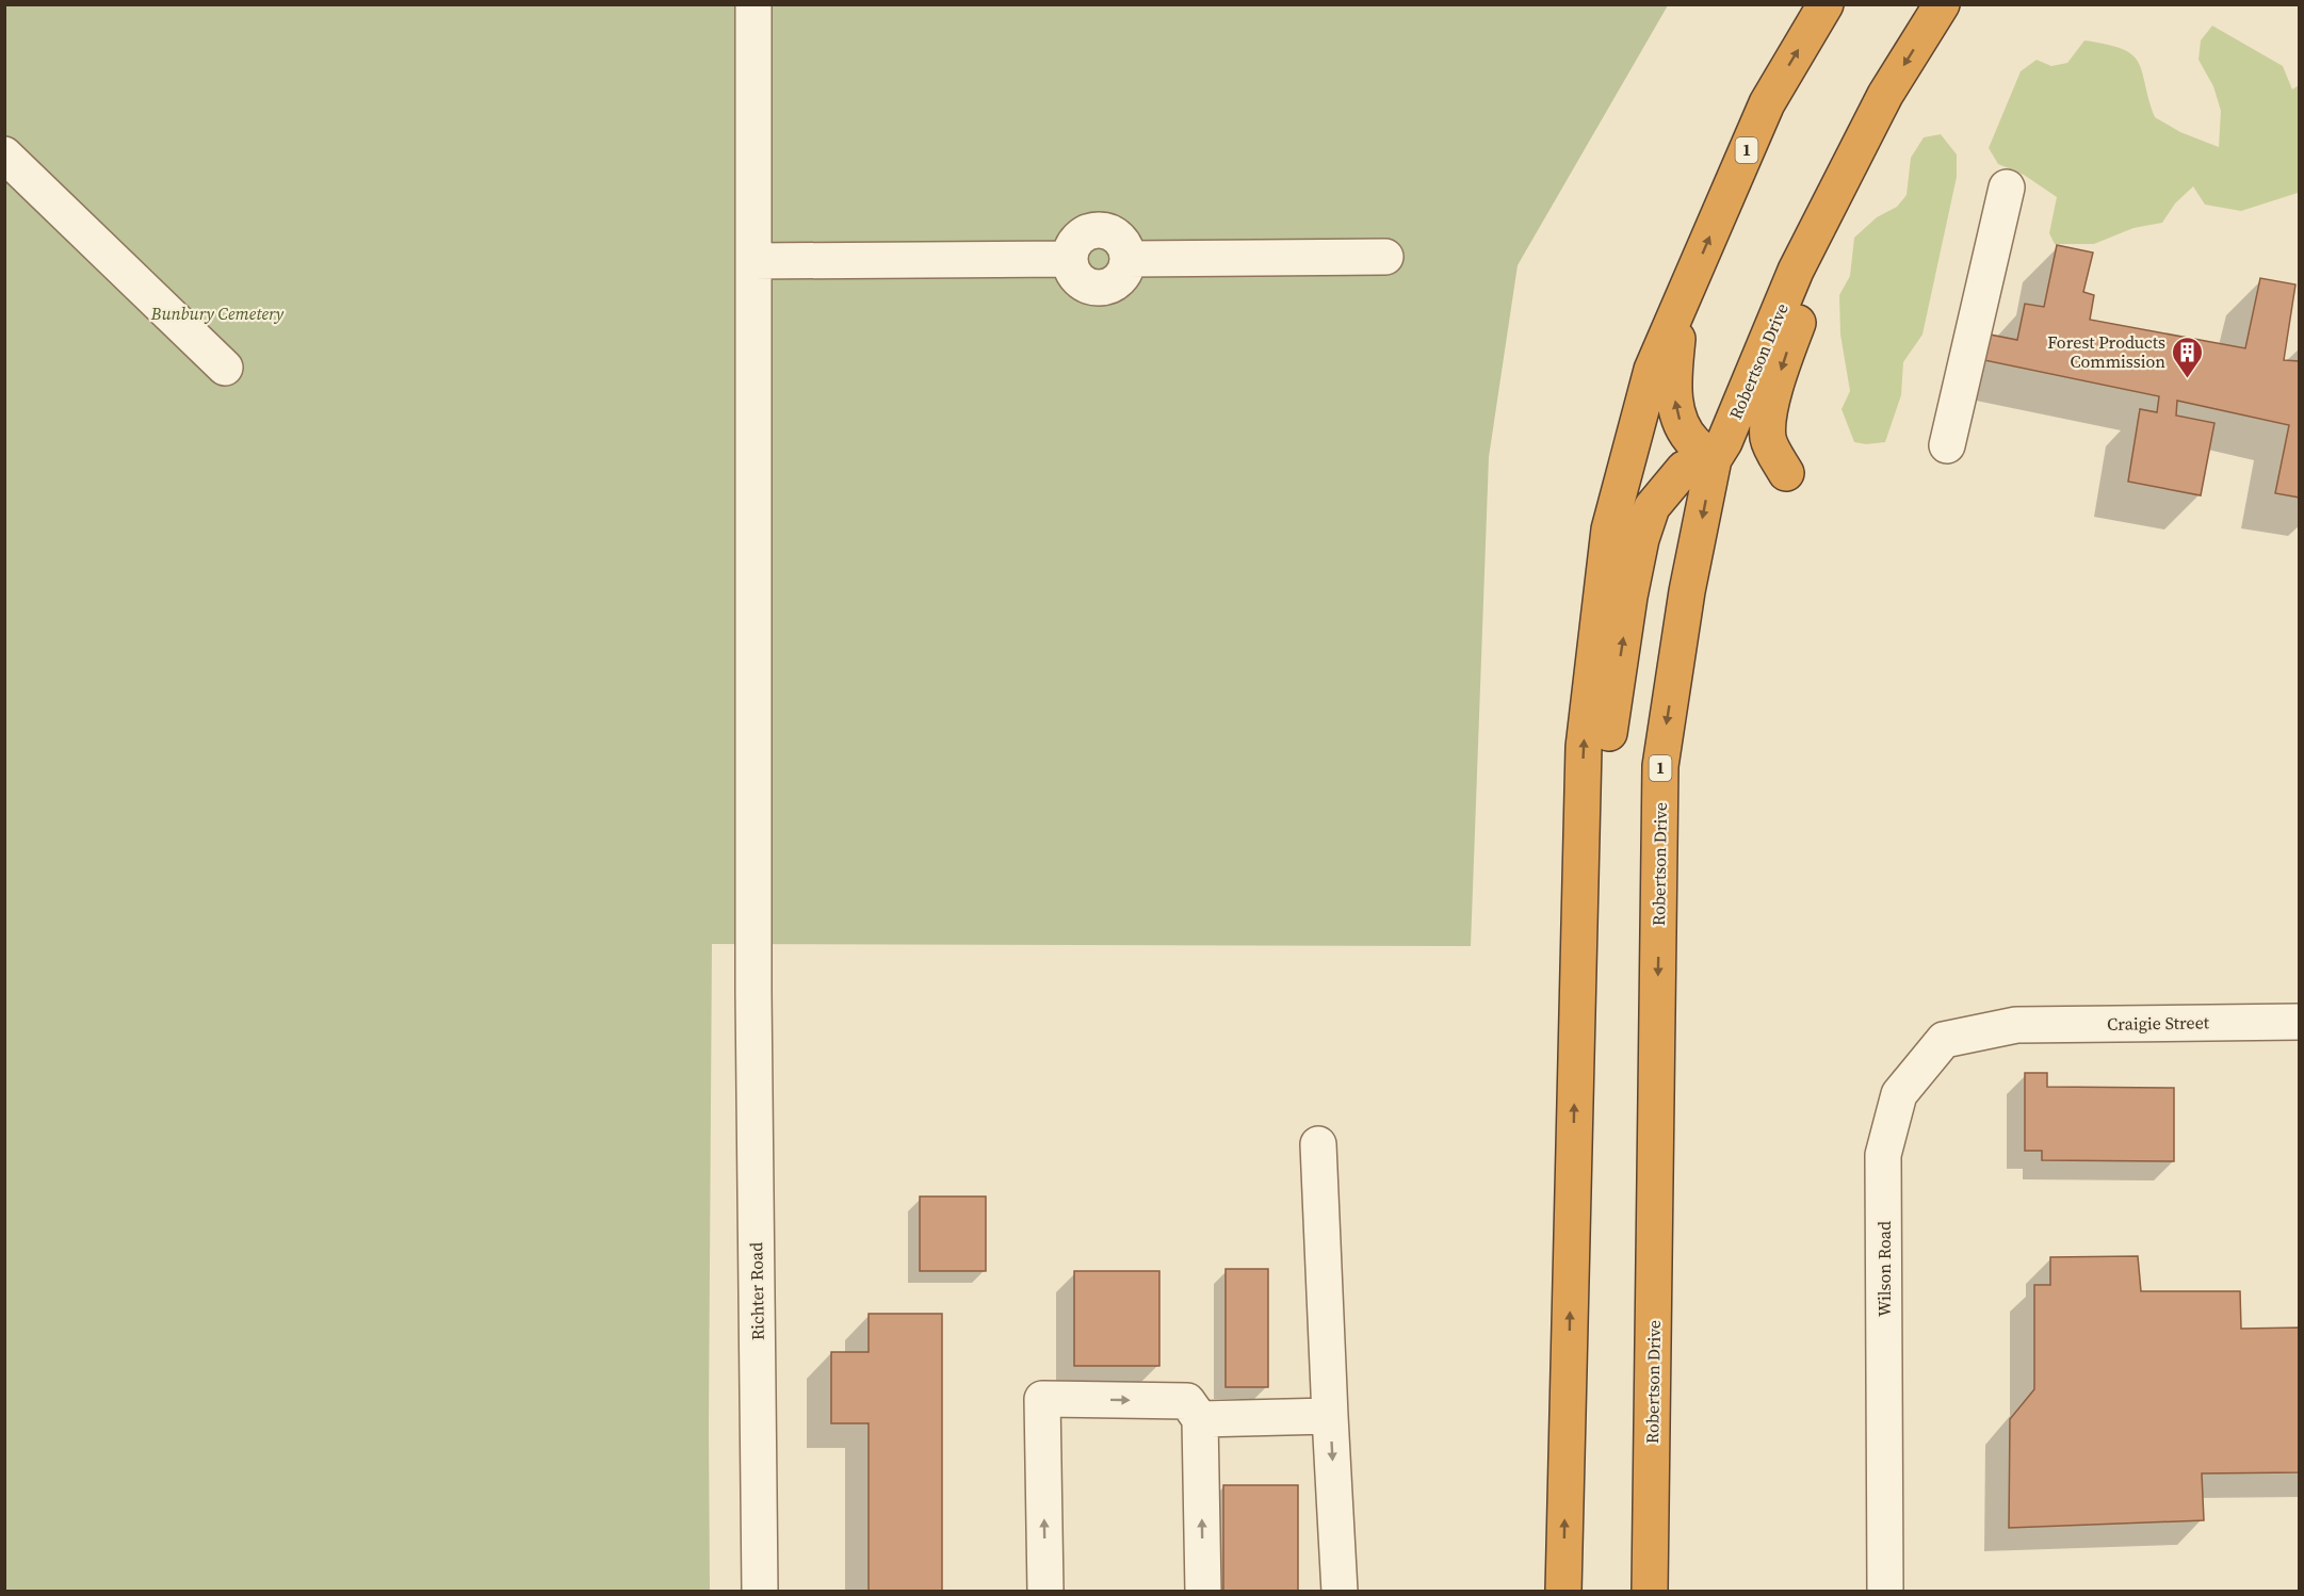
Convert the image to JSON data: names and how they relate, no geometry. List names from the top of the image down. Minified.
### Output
{"streets":{"highway":["1","Robertson Drive"],"street":["Craigie Street","Wilson Road","Richter Road"]},"crossings":[["Craigie Street","Wilson Road"]],"parks":["Bunbury Cemetery"],"places":{"building":["Forest Products Commission"]}}
